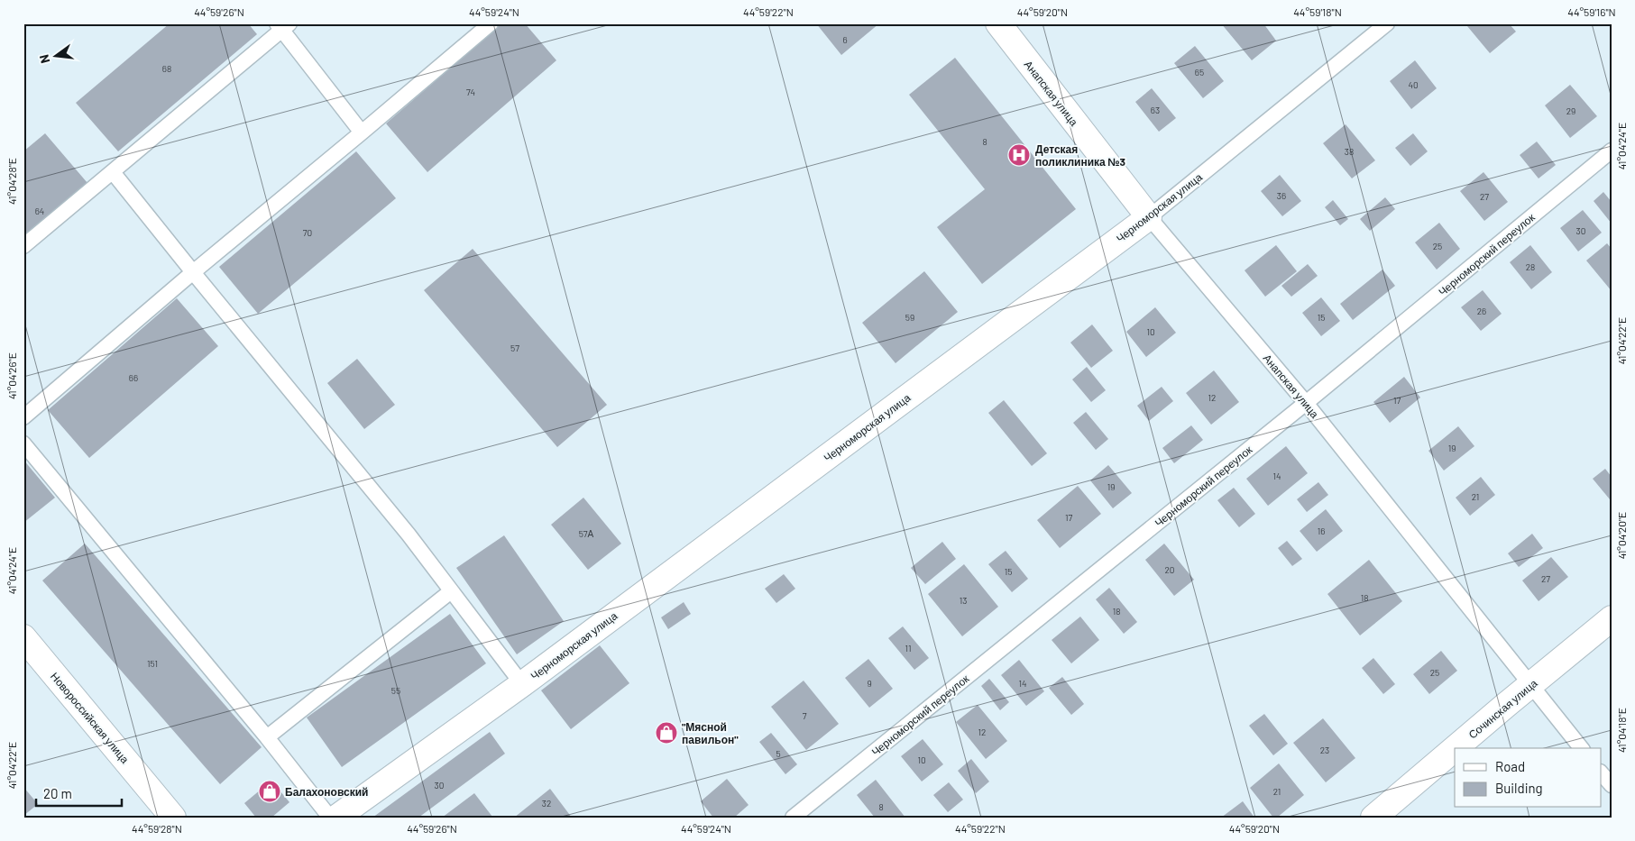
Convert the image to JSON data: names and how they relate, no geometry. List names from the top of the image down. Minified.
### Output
{"streets":{"street":["Анапская улица","Черноморская улица","Сочинская улица","Новороссийская улица"],"lane":["Черноморский переулок"]},"crossings":[["Анапская улица","Черноморская улица"],["Анапская улица","Черноморский переулок"],["Анапская улица","Сочинская улица"]],"places":{"hospital":["Детская поликлиника №3"],"shop":["\"Мясной павильон\"","Балахоновский"]},"house_numbers":["6","68","65","40","74","63","29","8","38","36","27","64","30","70","25","28","26","59","15","10","57","66","12","17","19","14","19","21","17","16","57А","20","15","27","18","13","18","11","151","25","9","14","55","7","12","23","5","10","30","21","32","8"],"legend":["Road","Building"],"scale_bar":"20 m","north":"left","coordinates":["44°59'26\"N","44°59'24\"N","44°59'22\"N","44°59'20\"N","44°59'18\"N","44°59'16\"N","41°04'24\"E","41°04'28\"E","41°04'22\"E","41°04'26\"E","41°04'20\"E","41°04'18\"E","44°59'28\"N"]}
